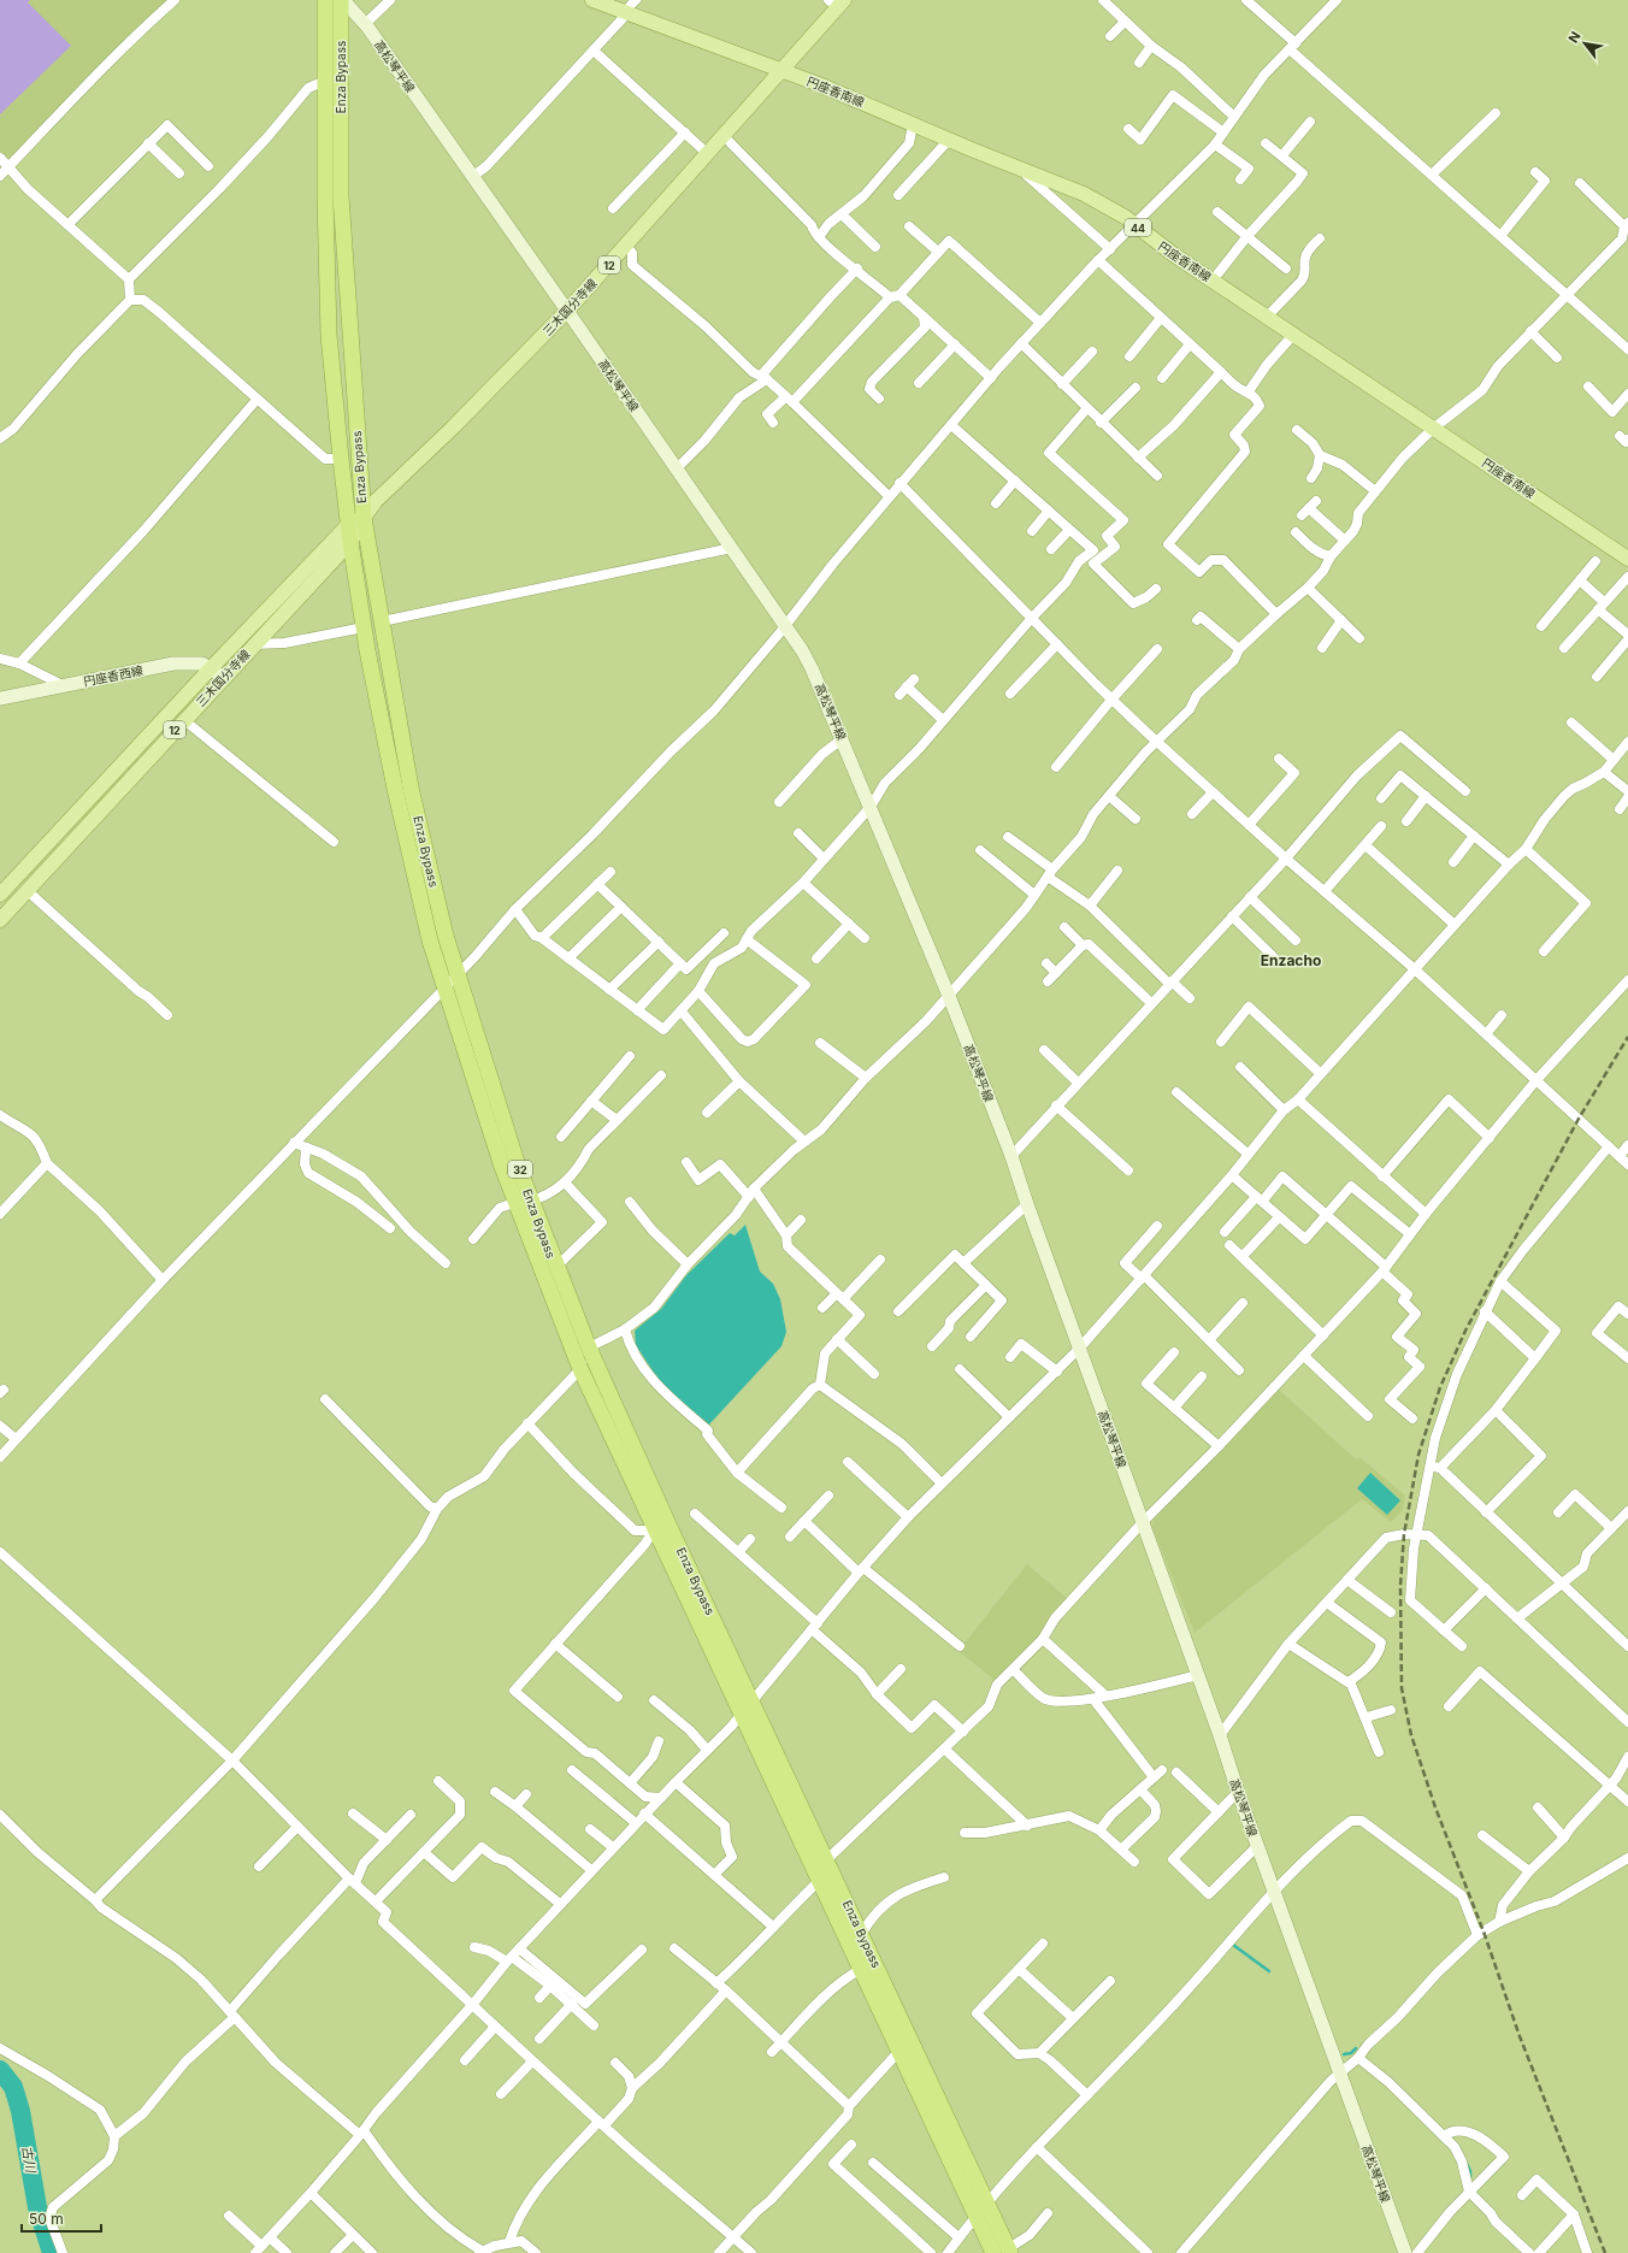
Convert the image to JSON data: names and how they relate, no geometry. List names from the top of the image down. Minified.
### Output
{"streets":{"highway":["Enza Bypass","32"],"main road":["高松琴平線","円座香南線","44","12","三木国分寺線","円座香西線"]},"crossings":[["高松琴平線","Enza Bypass"],["高松琴平線","三木国分寺線"],["Enza Bypass","三木国分寺線"],["円座香南線","三木国分寺線"],["三木国分寺線","円座香西線"]],"districts":["Enzacho"],"water":["古川"],"scale_bar":"50 m","north":"top left"}
